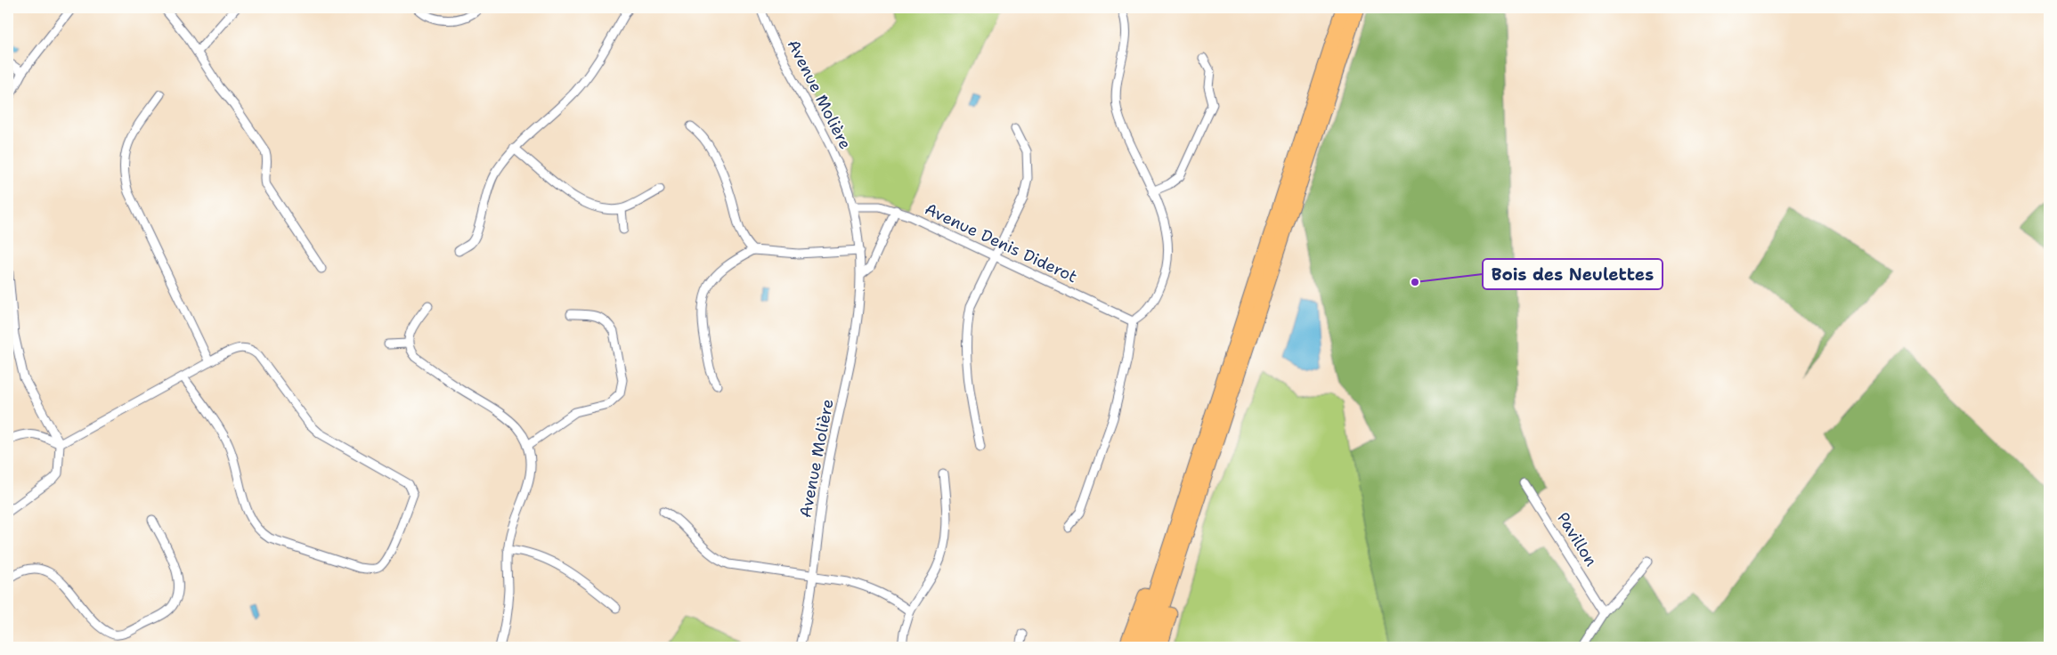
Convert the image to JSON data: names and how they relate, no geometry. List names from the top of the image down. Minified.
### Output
{"streets":{"street":["Avenue Molière","Avenue Denis Diderot","Pavillon"]},"crossings":[["Avenue Molière","Avenue Denis Diderot"]],"places":["Bois des Neulettes"]}
